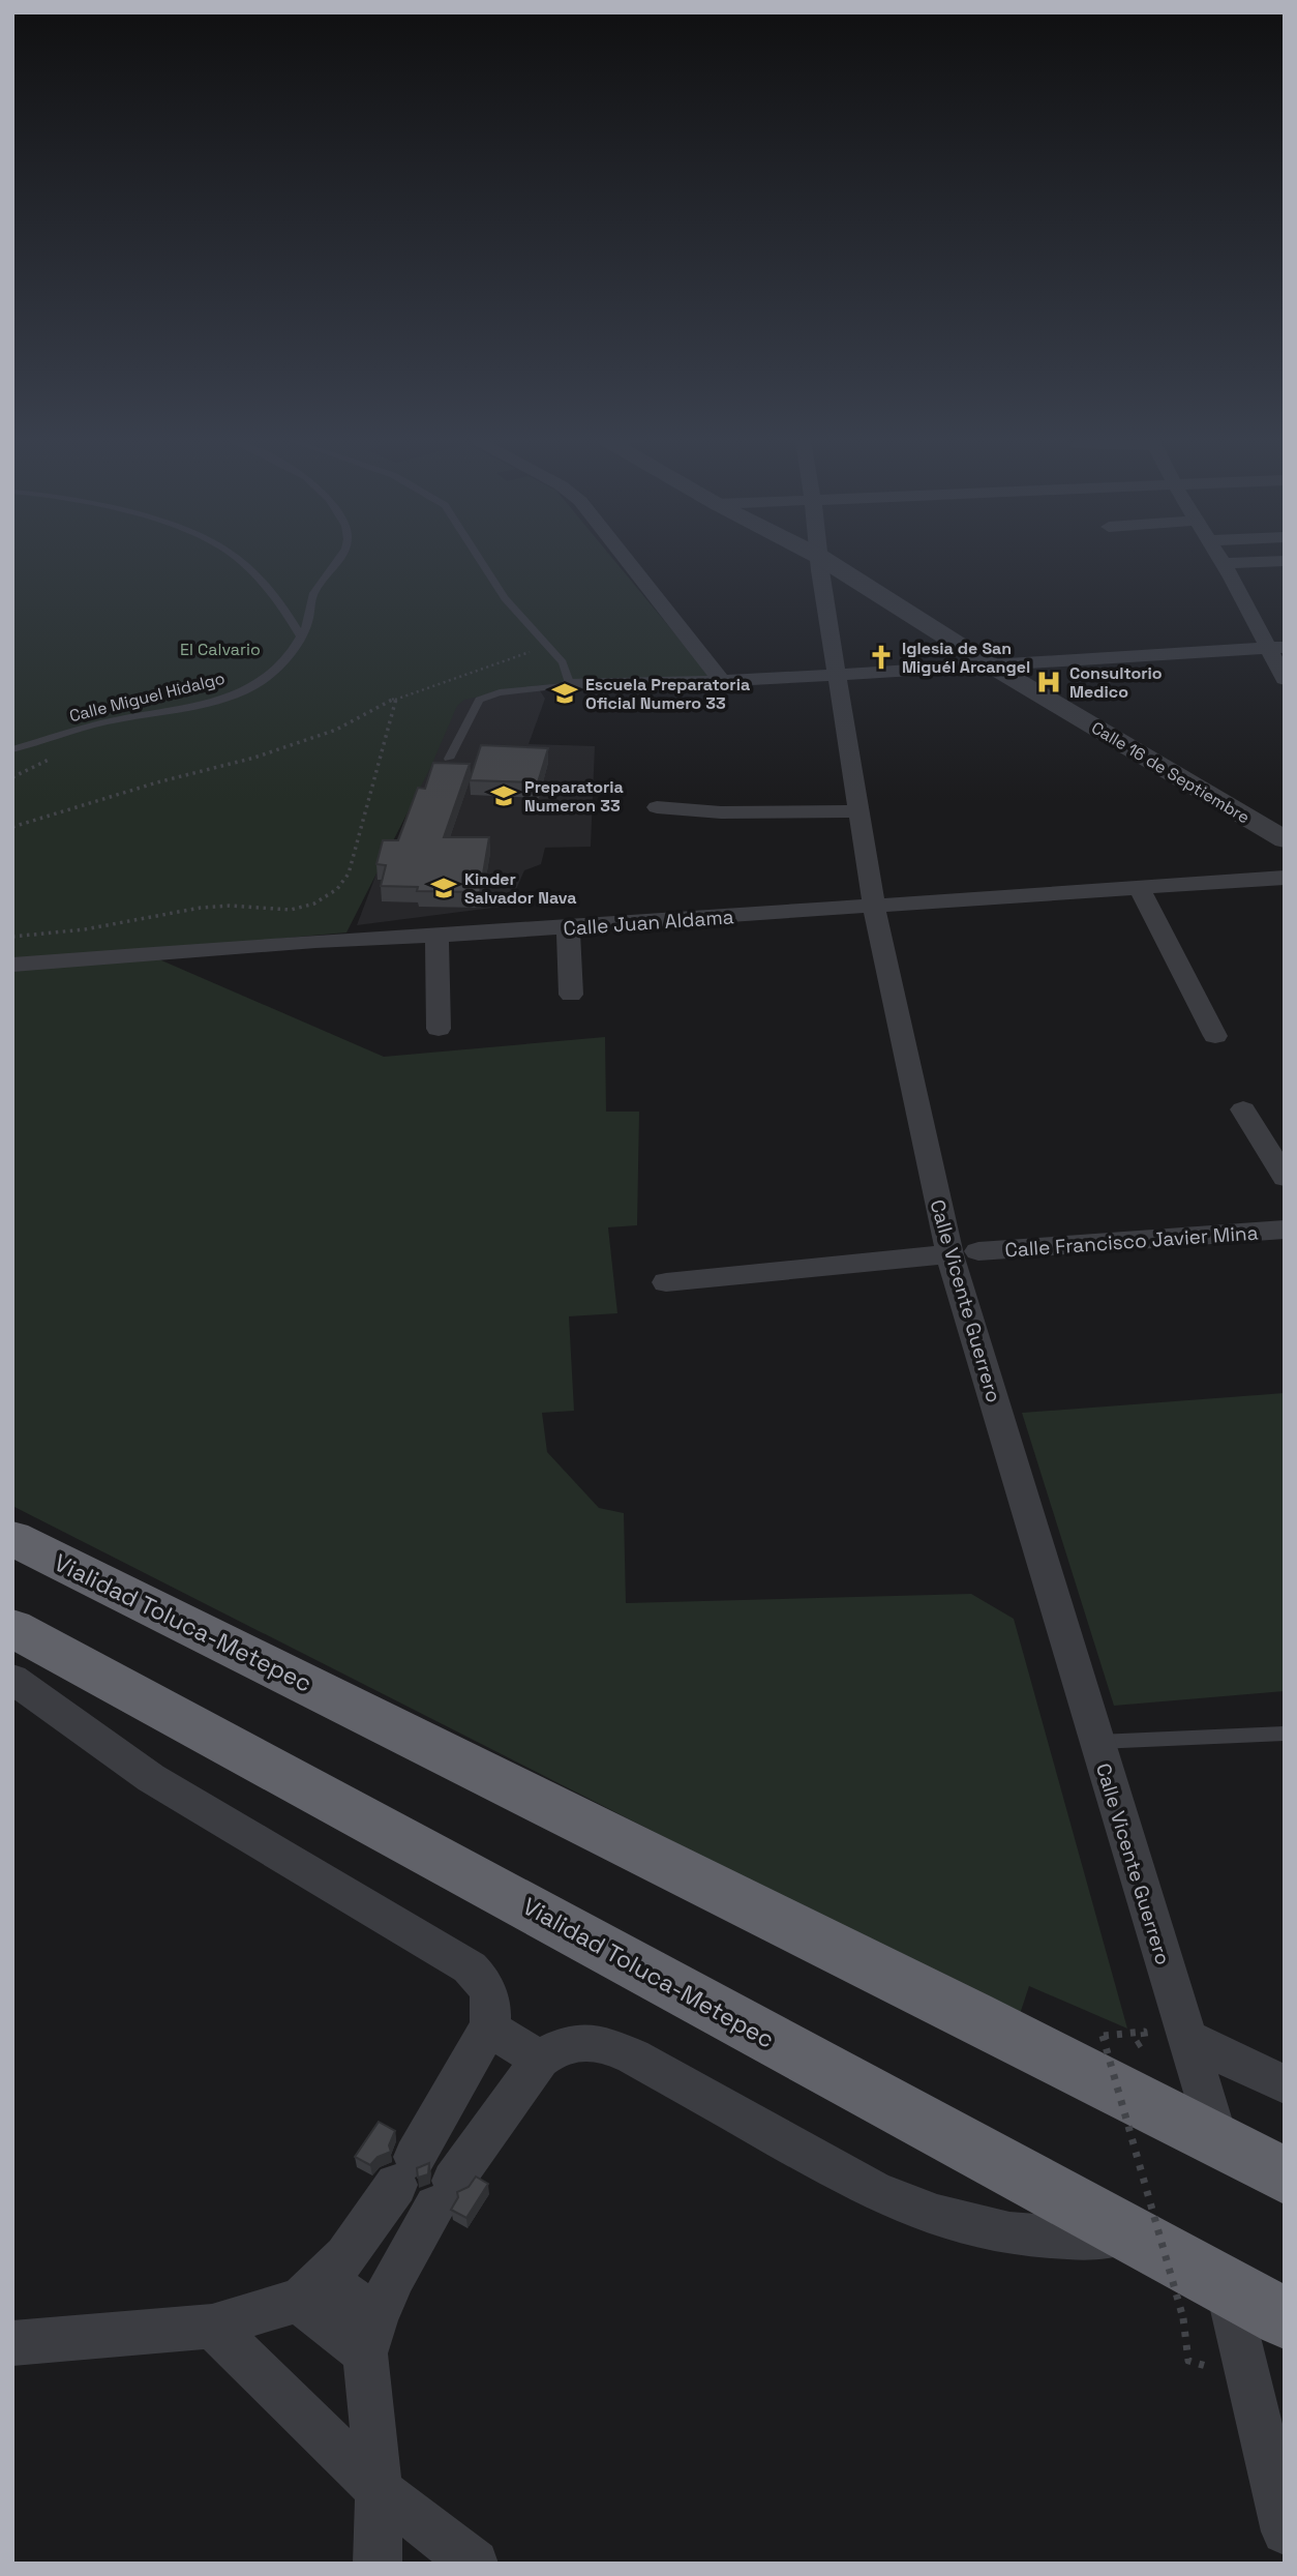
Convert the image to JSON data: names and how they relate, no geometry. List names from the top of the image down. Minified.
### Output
{"streets":{"highway":["Vialidad Toluca-Metepec"],"street":["Calle 16 de Septiembre","Calle Juan Aldama","Calle Francisco Javier Mina","Calle Vicente Guerrero"],"lane":["Calle Miguel Hidalgo"]},"crossings":[["Calle Juan Aldama","Calle Vicente Guerrero"],["Calle Francisco Javier Mina","Calle Vicente Guerrero"],["Calle Vicente Guerrero","Vialidad Toluca-Metepec"]],"parks":["El Calvario"],"places":{"church":["Iglesia de San Miguél Arcangel"],"hospital":["Consultorio Medico"],"school or university":["Escuela Preparatoria Oficial Numero 33","Preparatoria Numeron 33","Kinder Salvador Nava"]}}
